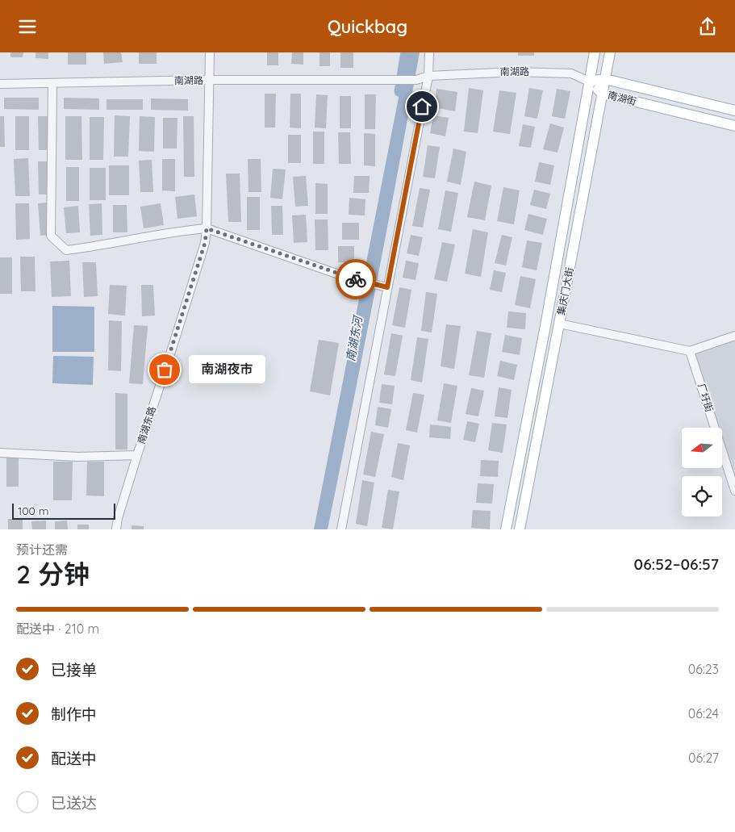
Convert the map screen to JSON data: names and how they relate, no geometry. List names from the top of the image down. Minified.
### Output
{"streets":{"main road":["南湖街","集庆门大街"],"street":["南湖路","厂圩街","南湖东路"]},"crossings":[["南湖路","南湖街"],["南湖路","集庆门大街"],["南湖路","南湖东路"],["南湖街","集庆门大街"]],"water":["南湖东河"],"places":["南湖夜市"],"scale_bar":"100 m","north":"left","page":{"header":"Quickbag","bubble":"南湖夜市","scale":"100 m","heading":["2 分钟","预计还需","06:52–06:57"],"bar":"配送中 · 210 m","list":[["已接单","06:23"],["制作中","06:24"],["配送中","06:27"],"已送达"]}}
